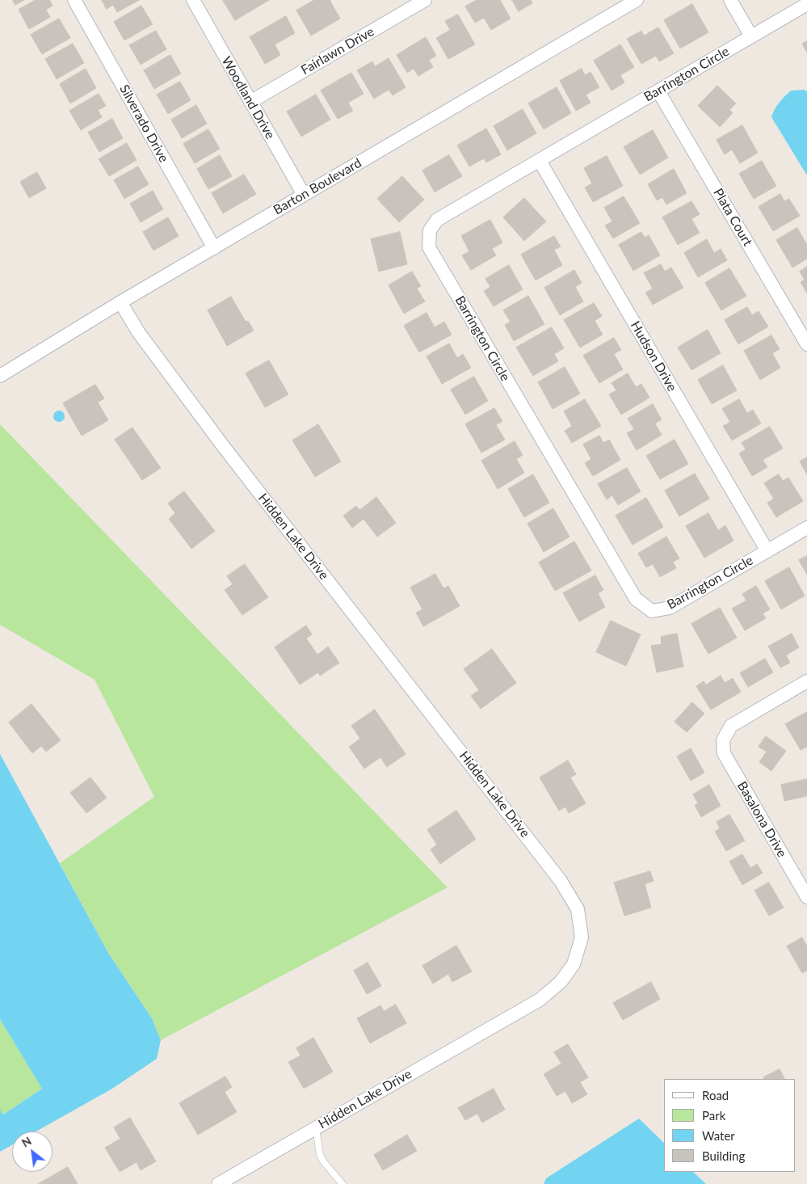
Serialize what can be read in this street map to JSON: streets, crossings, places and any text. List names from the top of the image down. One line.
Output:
{"streets":{"street":["Fairlawn Drive","Barrington Circle","Woodland Drive","Silverado Drive","Barton Boulevard","Plata Court","Hudson Drive","Hidden Lake Drive","Basalona Drive"]},"crossings":[["Fairlawn Drive","Woodland Drive"],["Barrington Circle","Plata Court"],["Barrington Circle","Hudson Drive"],["Woodland Drive","Barton Boulevard"],["Silverado Drive","Barton Boulevard"],["Barton Boulevard","Hidden Lake Drive"]],"legend":["Road","Park","Water","Building"],"north":"top left"}
